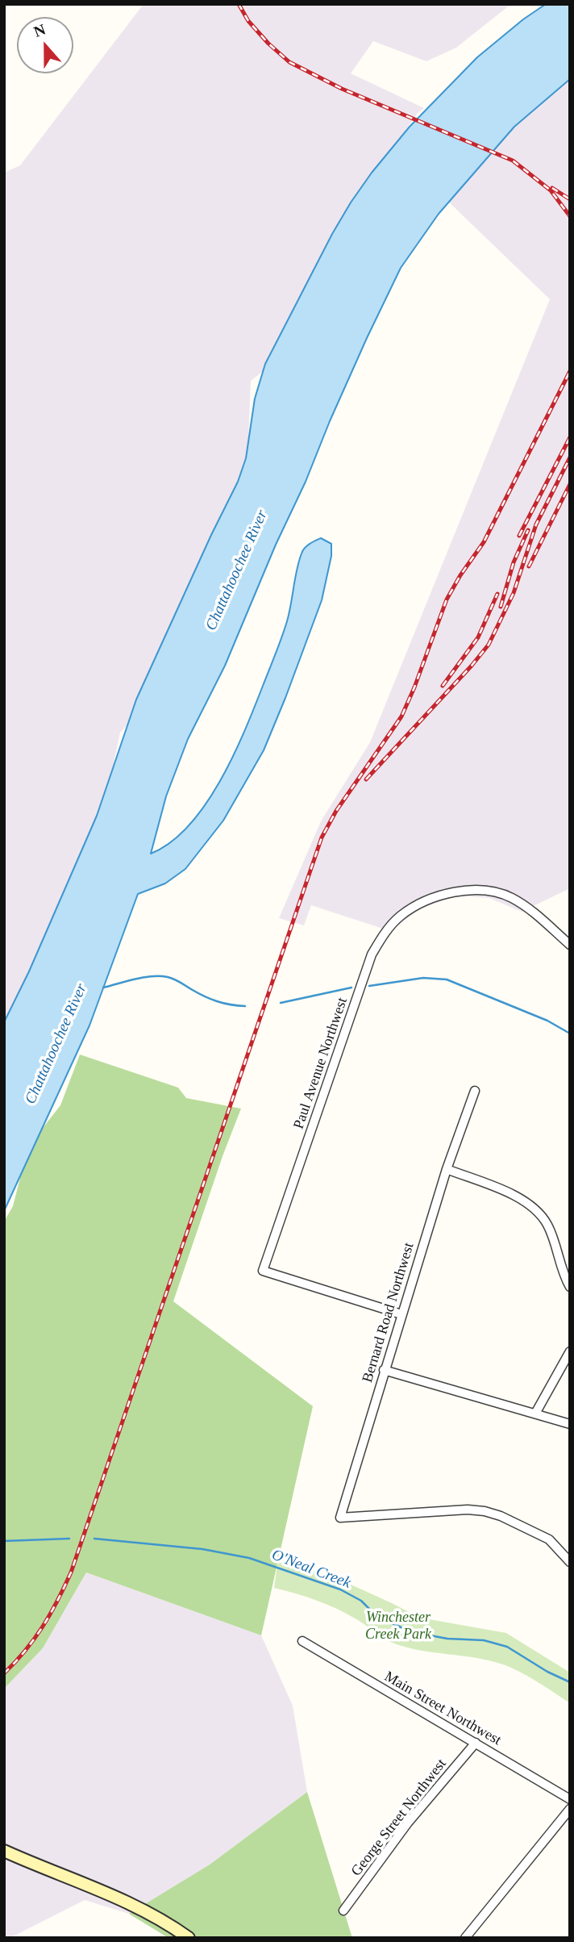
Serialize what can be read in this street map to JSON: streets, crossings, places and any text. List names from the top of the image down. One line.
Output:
{"streets":{"street":["Paul Avenue Northwest","Bernard Road Northwest","Main Street Northwest","George Street Northwest"]},"crossings":[["Paul Avenue Northwest","Bernard Road Northwest"],["Main Street Northwest","George Street Northwest"]],"water":["Chattahoochee River","O'Neal Creek"],"parks":["Winchester Creek Park"],"north":"top"}
